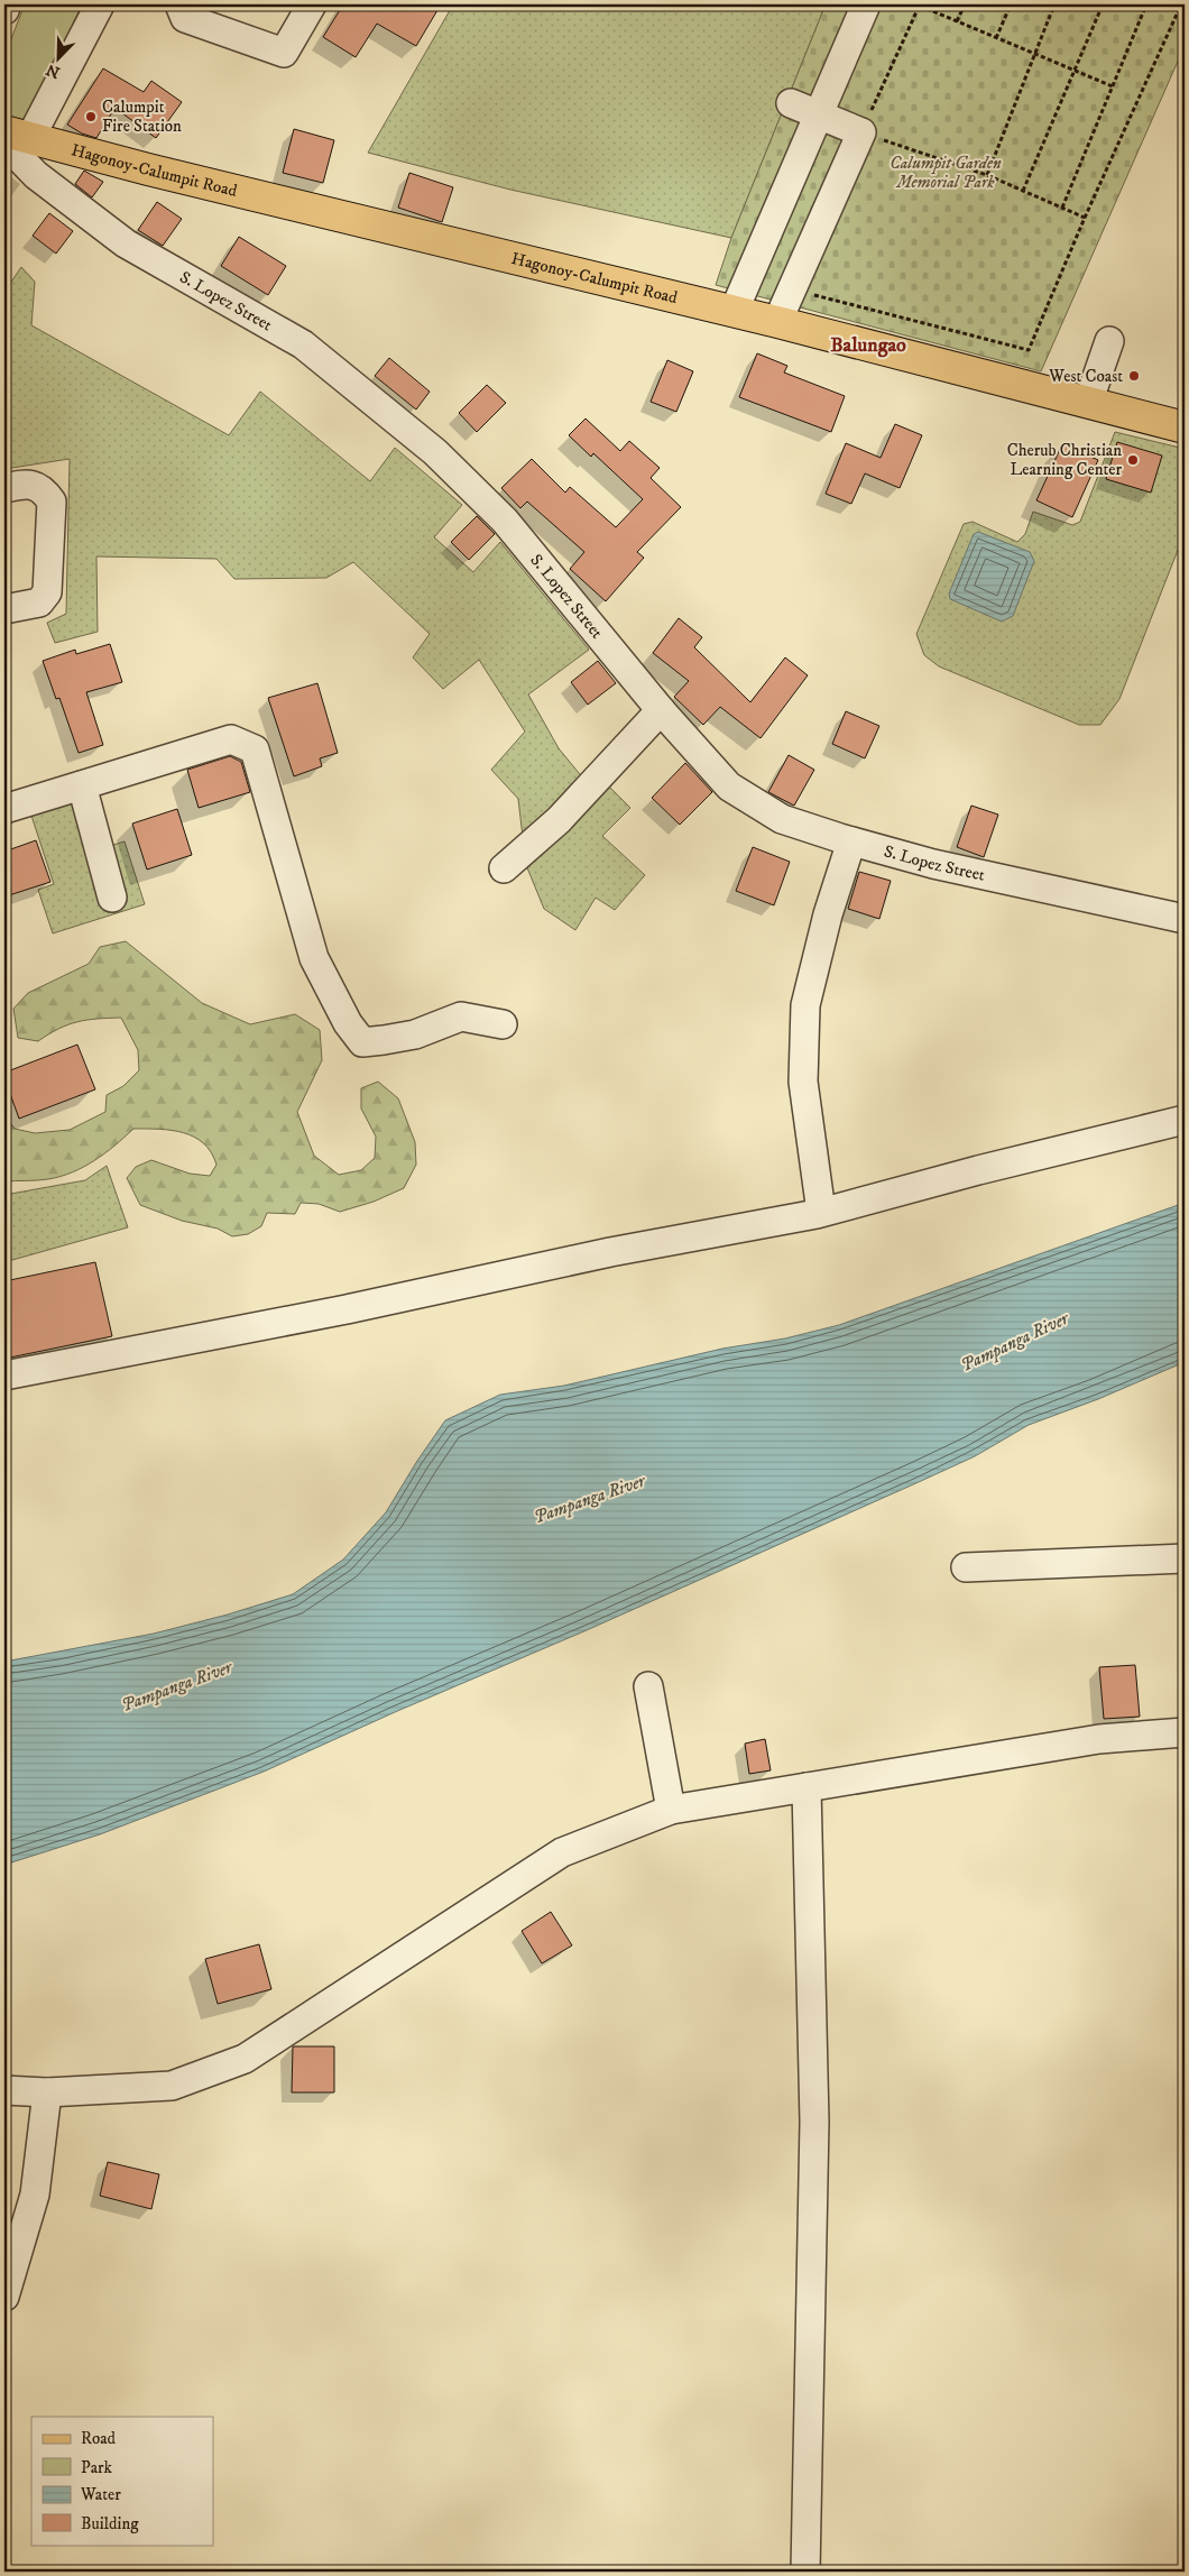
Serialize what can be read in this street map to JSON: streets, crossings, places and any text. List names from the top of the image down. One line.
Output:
{"streets":{"main road":["Hagonoy-Calumpit Road"],"street":["S. Lopez Street"]},"crossings":[["Hagonoy-Calumpit Road","S. Lopez Street"]],"districts":["Balungao"],"water":["Pampanga River"],"parks":["Calumpit Garden Memorial Park"],"places":["Calumpit Fire Station","West Coast","Cherub Christian Learning Center"],"legend":["Road","Park","Water","Building"],"north":"bottom left"}
